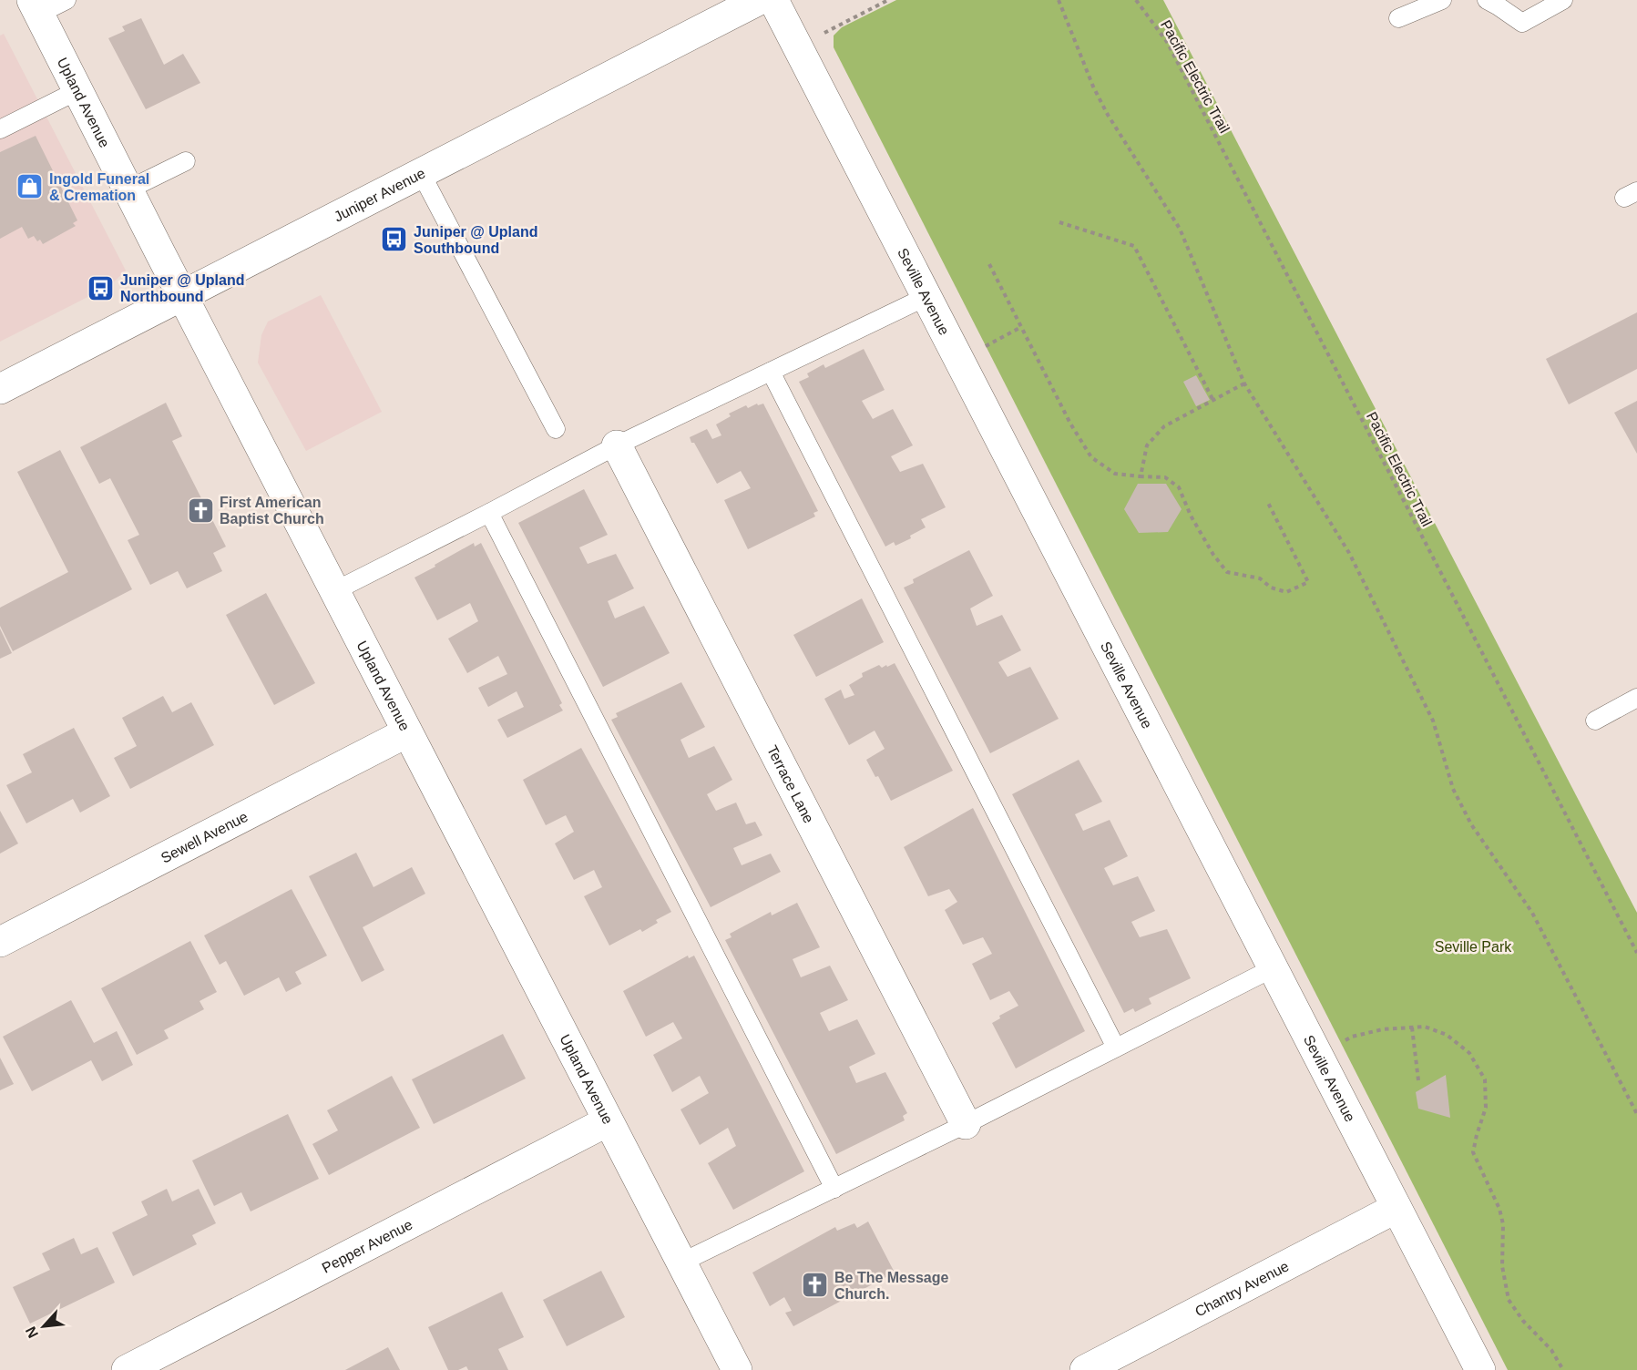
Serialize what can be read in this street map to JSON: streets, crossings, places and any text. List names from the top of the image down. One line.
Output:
{"streets":{"street":["Upland Avenue","Juniper Avenue","Seville Avenue","Terrace Lane","Sewell Avenue","Pepper Avenue","Chantry Avenue"],"path":["Pacific Electric Trail"]},"crossings":[["Upland Avenue","Juniper Avenue"],["Upland Avenue","Sewell Avenue"],["Upland Avenue","Pepper Avenue"],["Seville Avenue","Chantry Avenue"]],"parks":["Seville Park"],"places":{"shop":["Ingold Funeral & Cremation"],"bus stop":["Juniper @ Upland Southbound","Juniper @ Upland Northbound"],"church":["First American Baptist Church","Be The Message Church."]},"north":"bottom left"}
